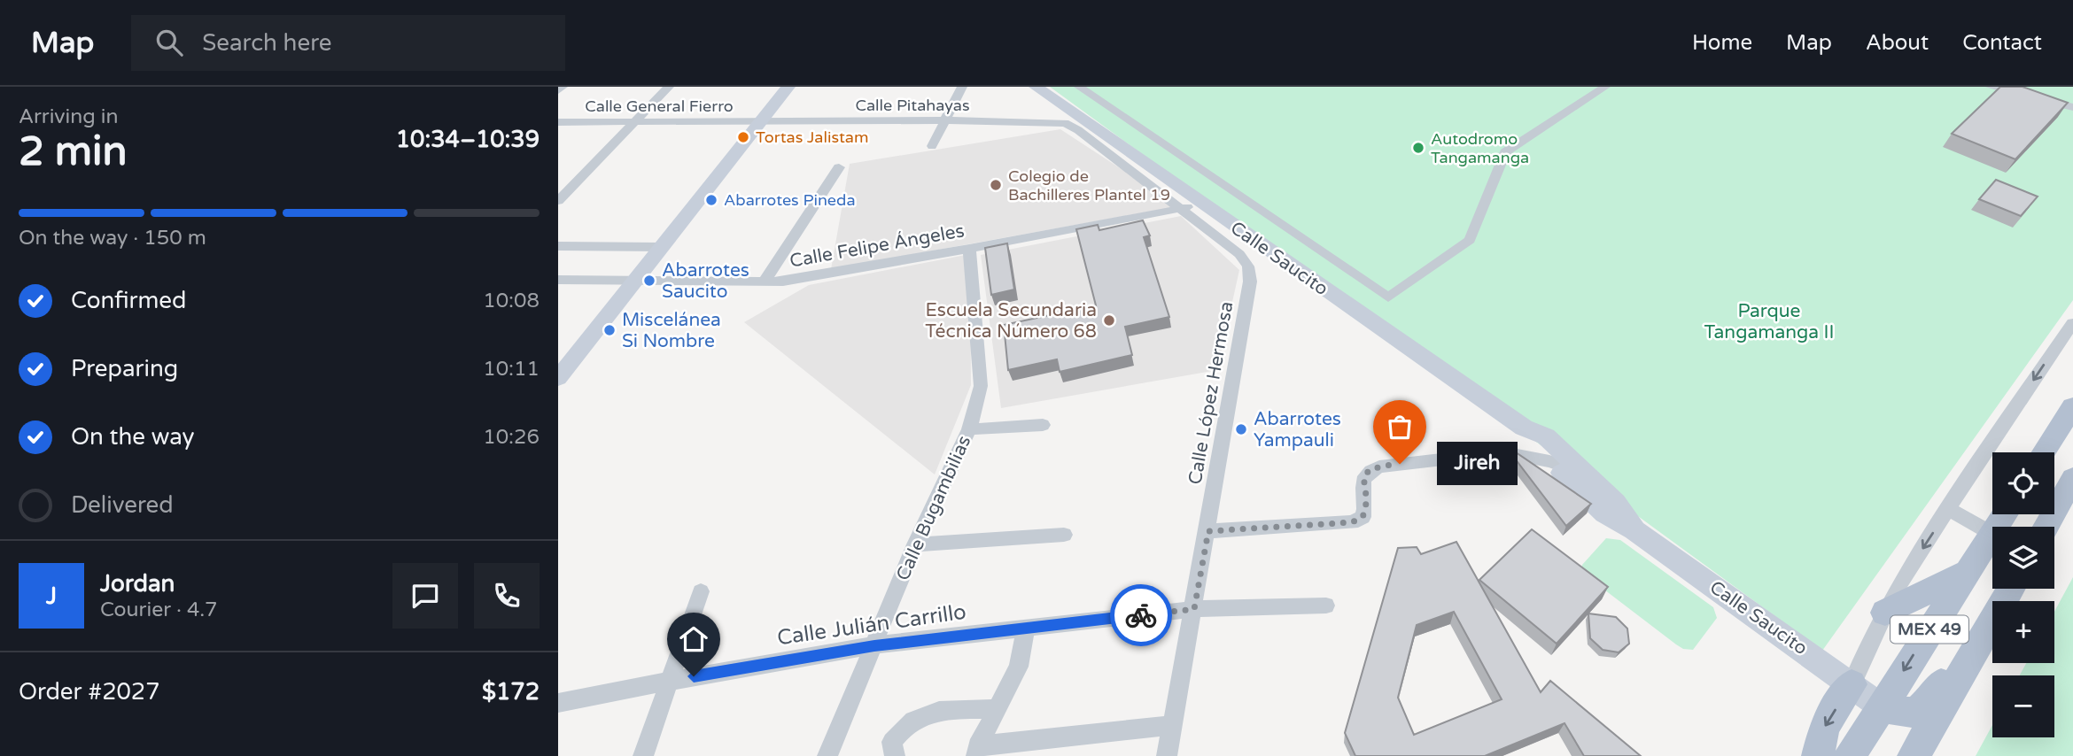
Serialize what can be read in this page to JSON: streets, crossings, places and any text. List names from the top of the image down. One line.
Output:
{"streets":{"main road":["MEX 49"],"street":["Calle Pitahayas","Calle General Fierro","Calle Felipe Ángeles","Calle Saucito","Calle López Hermosa","Calle Bugambilias","Calle Julián Carrillo"]},"crossings":[["Calle Pitahayas","Calle General Fierro"],["Calle Pitahayas","Calle López Hermosa"],["Calle Felipe Ángeles","Calle Saucito"],["Calle Felipe Ángeles","Calle López Hermosa"],["Calle Felipe Ángeles","Calle Bugambilias"],["Calle Saucito","Calle López Hermosa"],["Calle Saucito","MEX 49"],["Calle López Hermosa","Calle Julián Carrillo"],["Calle Bugambilias","Calle Julián Carrillo"]],"parks":["Parque Tangamanga II"],"places":["Tortas Jalistam","Autodromo Tangamanga","Colegio de Bachilleres Plantel 19","Abarrotes Pineda","Abarrotes Saucito","Escuela Secundaria Técnica Número 68","Miscelánea Si Nombre","Abarrotes Yampauli","Jireh"],"page":{"header":"Map","search":"Search here","nav":["Home","Map","About","Contact"],"heading":["2 min","Arriving in","10:34–10:39"],"panel":["Jordan","Courier · 4.7","Order #2027","$172"],"bar":"On the way · 150 m","list":[["Confirmed","10:08"],["Preparing","10:11"],["On the way","10:26"],"Delivered"],"bubble":"Jireh","map_buttons":["+","−"],"round":"J"}}
